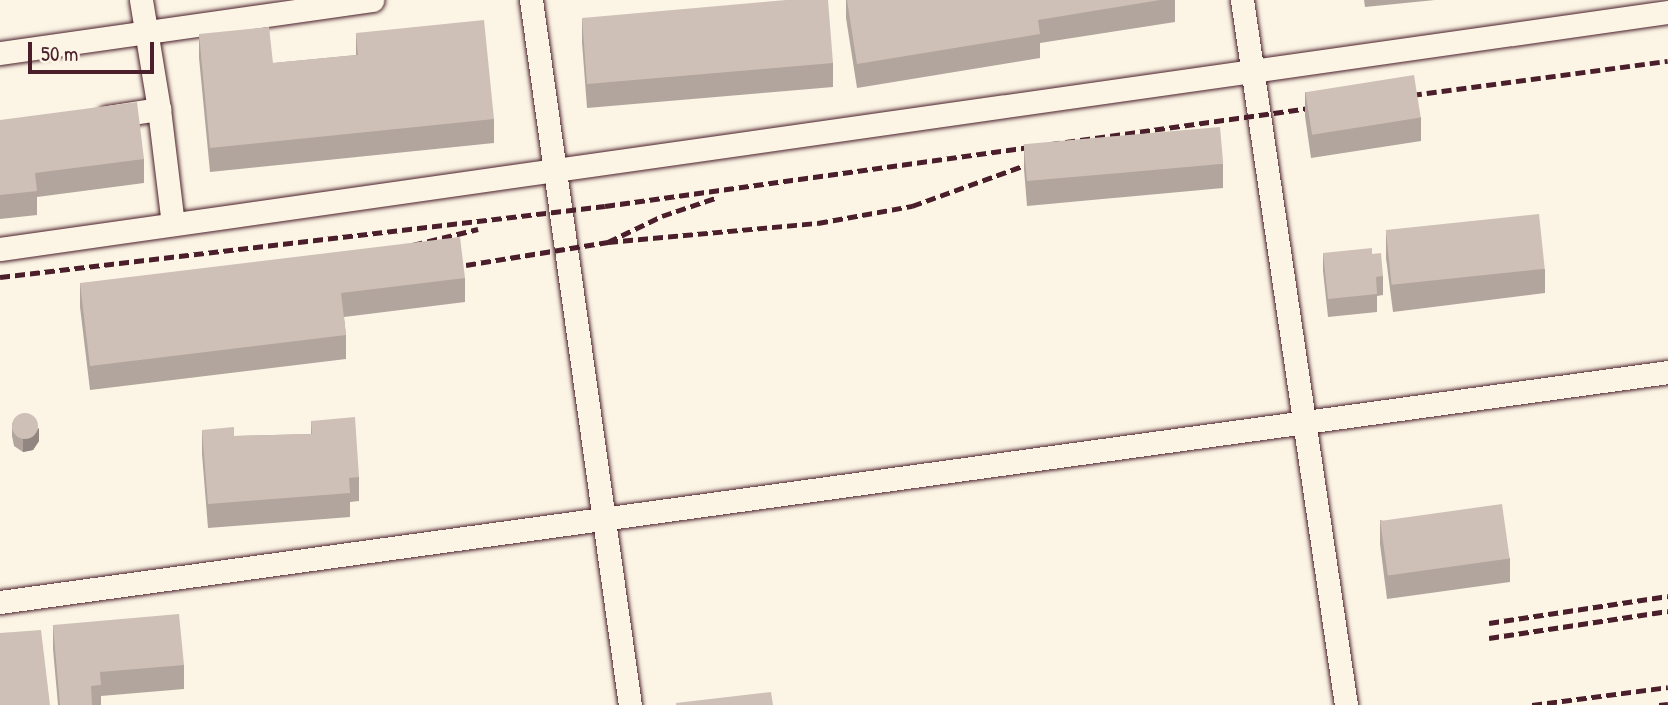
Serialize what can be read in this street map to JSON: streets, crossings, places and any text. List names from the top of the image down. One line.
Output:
{"scale_bar":"50 m"}
